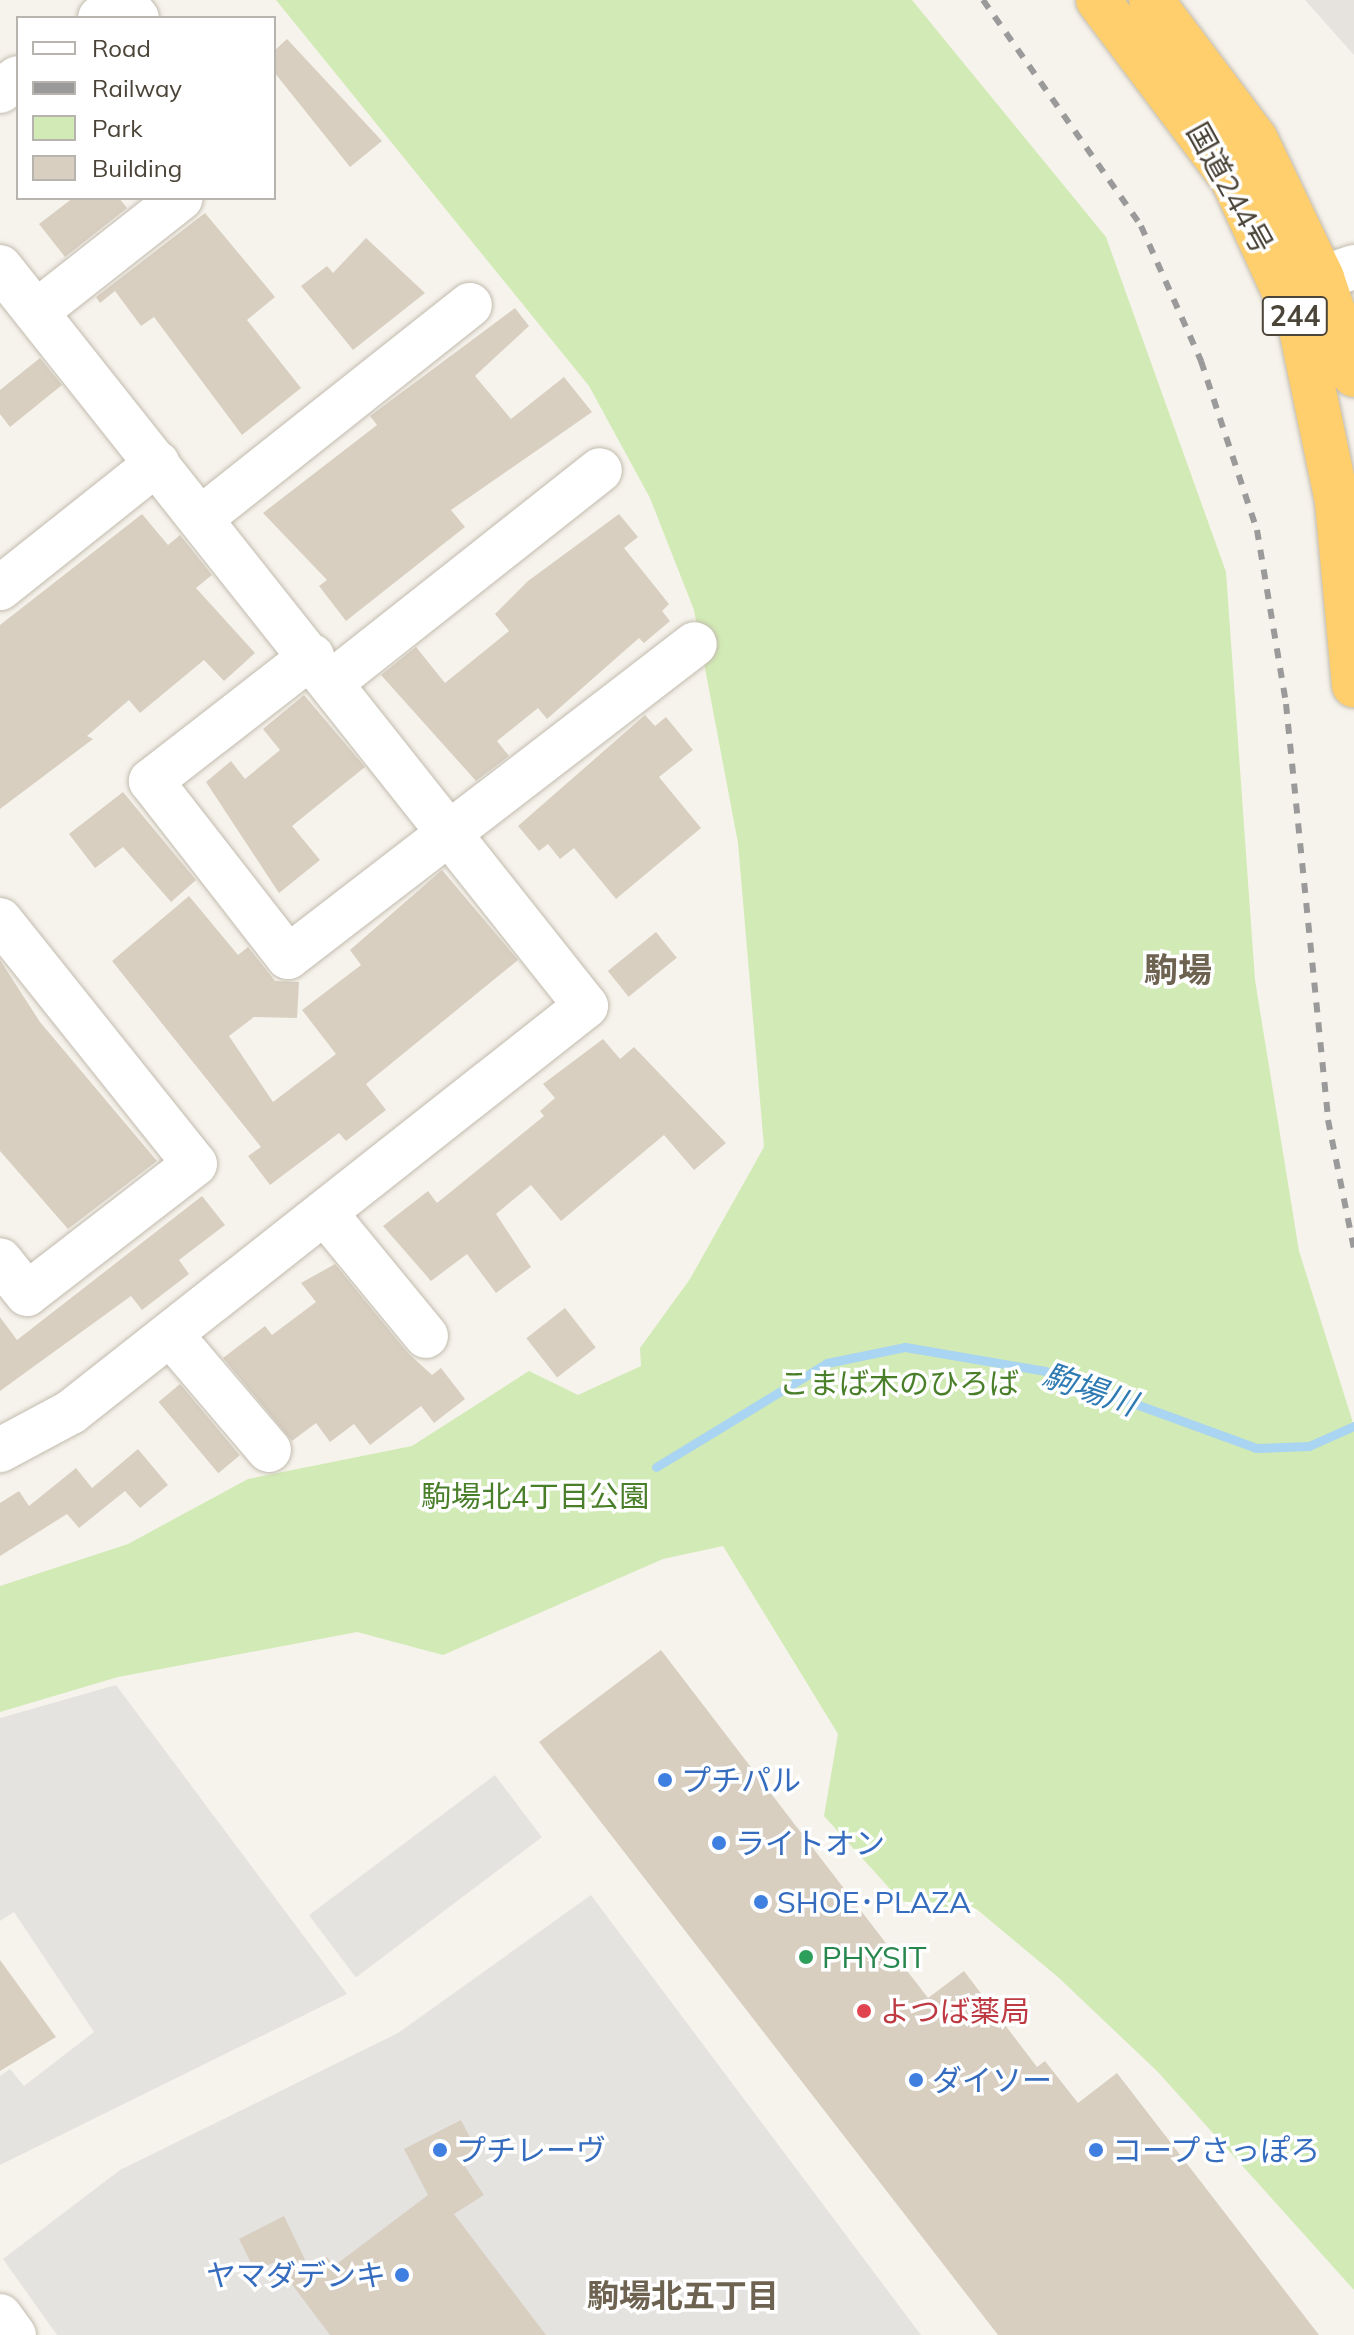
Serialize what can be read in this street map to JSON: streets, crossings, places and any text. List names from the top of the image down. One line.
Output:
{"streets":{"highway":["国道244号","244"]},"districts":["駒場","駒場北五丁目"],"water":["駒場川"],"parks":["こまば木のひろば","駒場北4丁目公園"],"places":["プチパル","ライトオン","SHOE･PLAZA","PHYSIT","よつば薬局","ダイソー","プチレーヴ","コープさっぽろ","ヤマダデンキ"],"legend":["Road","Railway","Park","Building"]}
